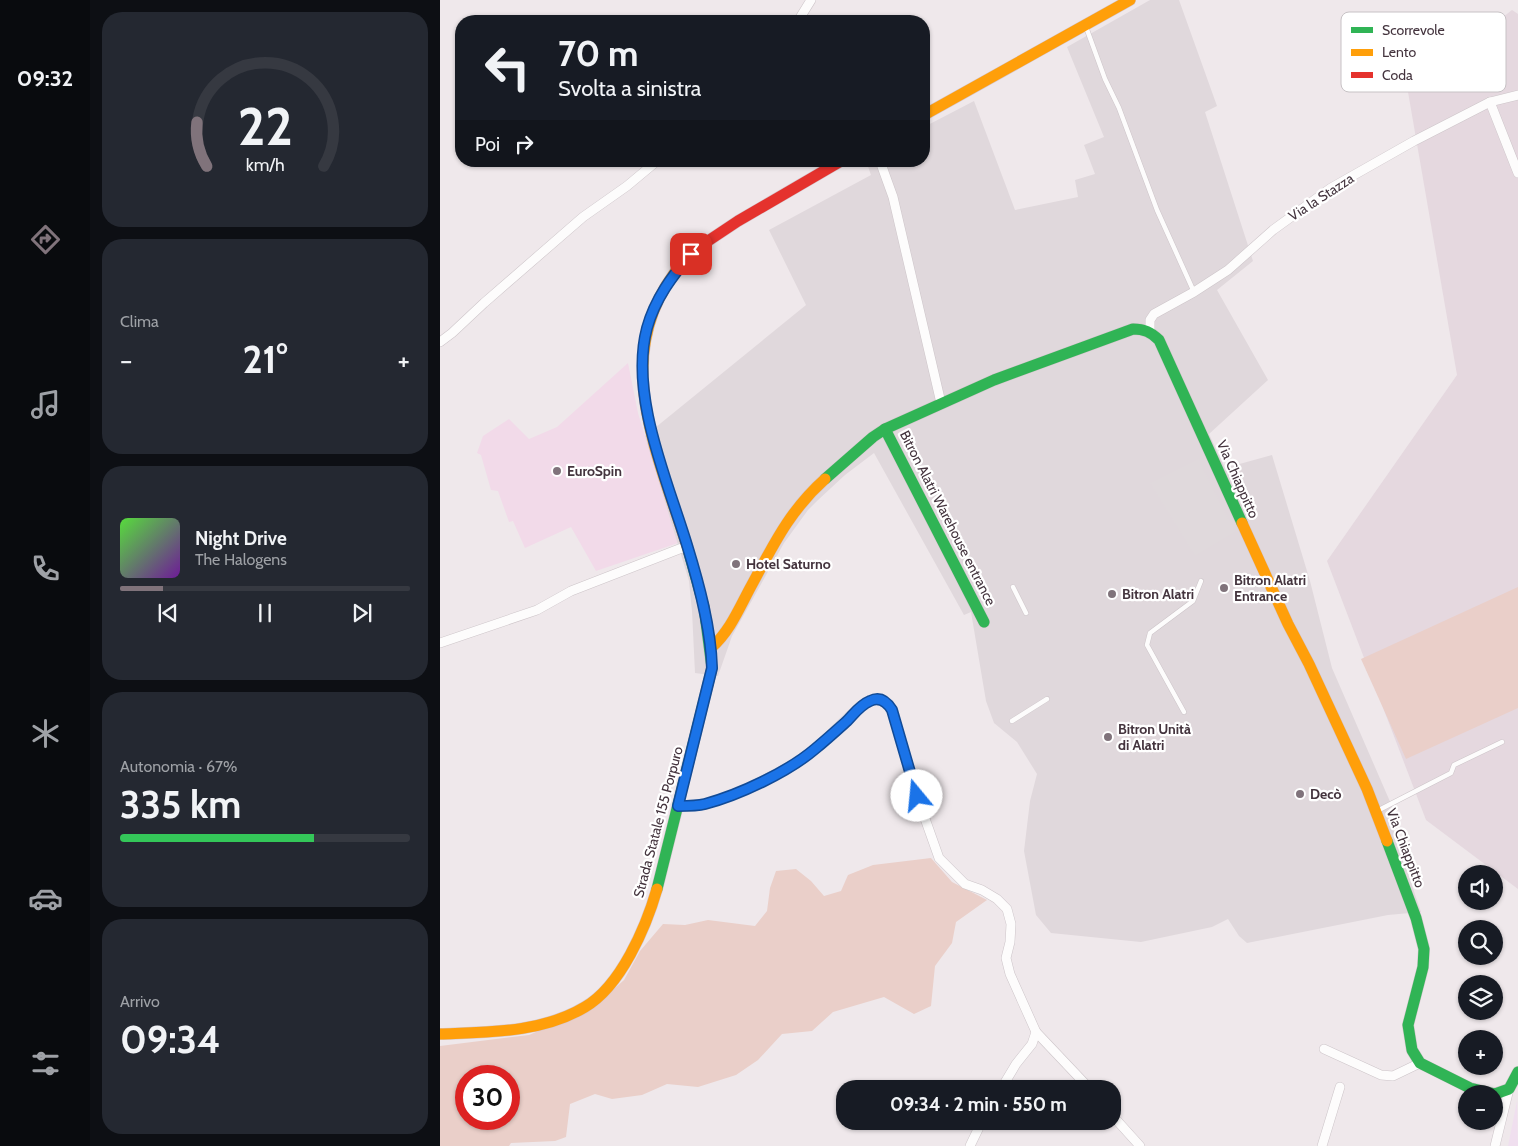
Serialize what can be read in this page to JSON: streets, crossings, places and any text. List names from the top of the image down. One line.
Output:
{"streets":{"street":["Via la Stazza","Via Chiappitto","Bitron Alatri Warehouse entrance","Strada Statale 155 Porpuro"]},"crossings":[["Via la Stazza","Via Chiappitto"]],"places":["EuroSpin","Hotel Saturno","Bitron Alatri Entrance","Bitron Alatri","Bitron Unità di Alatri","Decò"],"legend":["Scorrevole","Lento","Coda"],"page":{"tabs":"09:32","turn":["70 m","Svolta a sinistra"],"then":"Poi","tile":["Clima",["Autonomia · 67%","335 km"],["Arrivo","09:34"]],"heat":["−","21°","+"],"song":["Night Drive","The Halogens"],"map_buttons":["+","−"],"limit":"30","trip":"09:34 · 2 min · 550 m","gauge":["22","km/h"]}}
